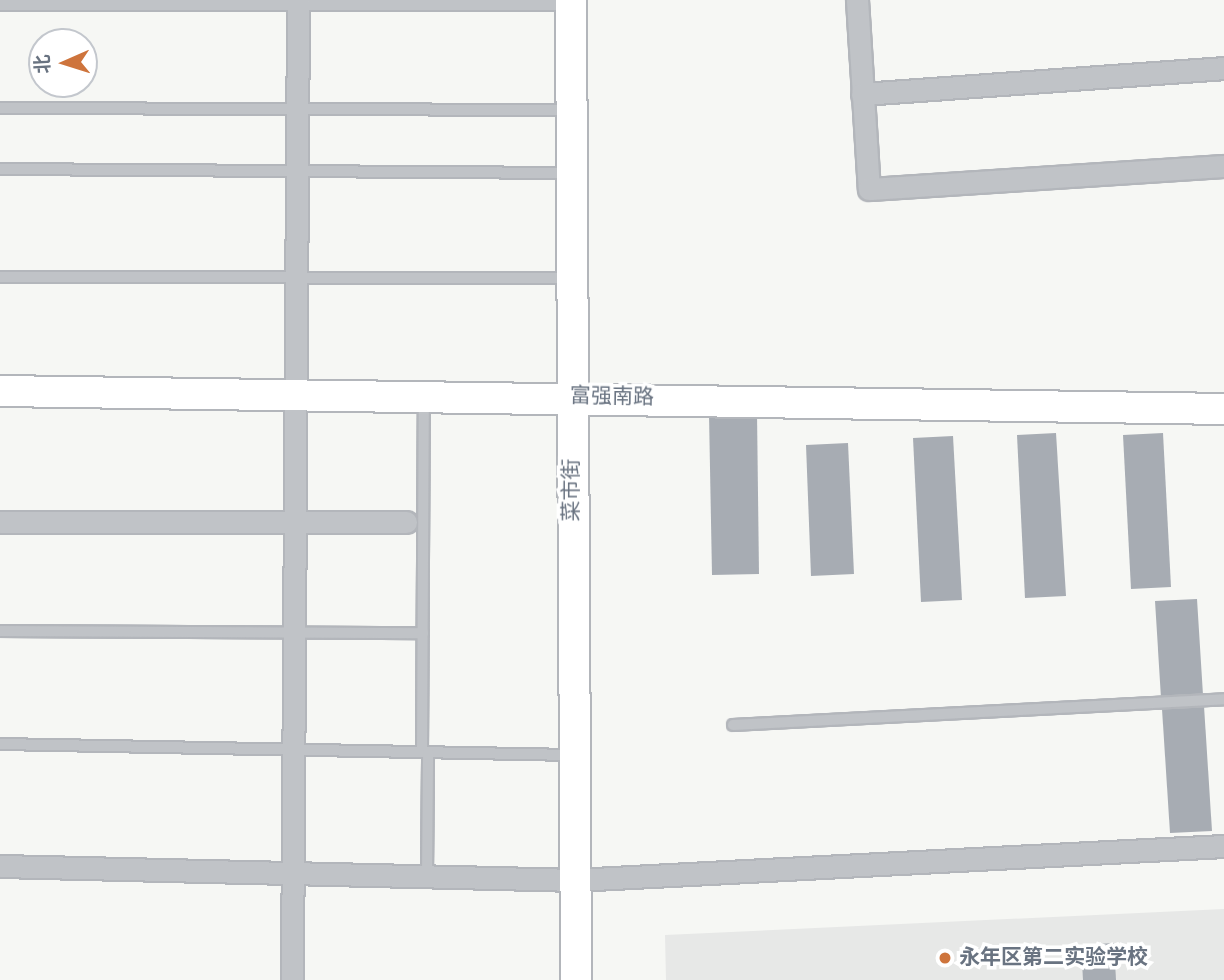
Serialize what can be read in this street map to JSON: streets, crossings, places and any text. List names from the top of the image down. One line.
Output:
{"streets":{"street":["富强南路","菜市街"]},"crossings":[["富强南路","菜市街"]],"places":["永年区第二实验学校"],"north":"left"}
